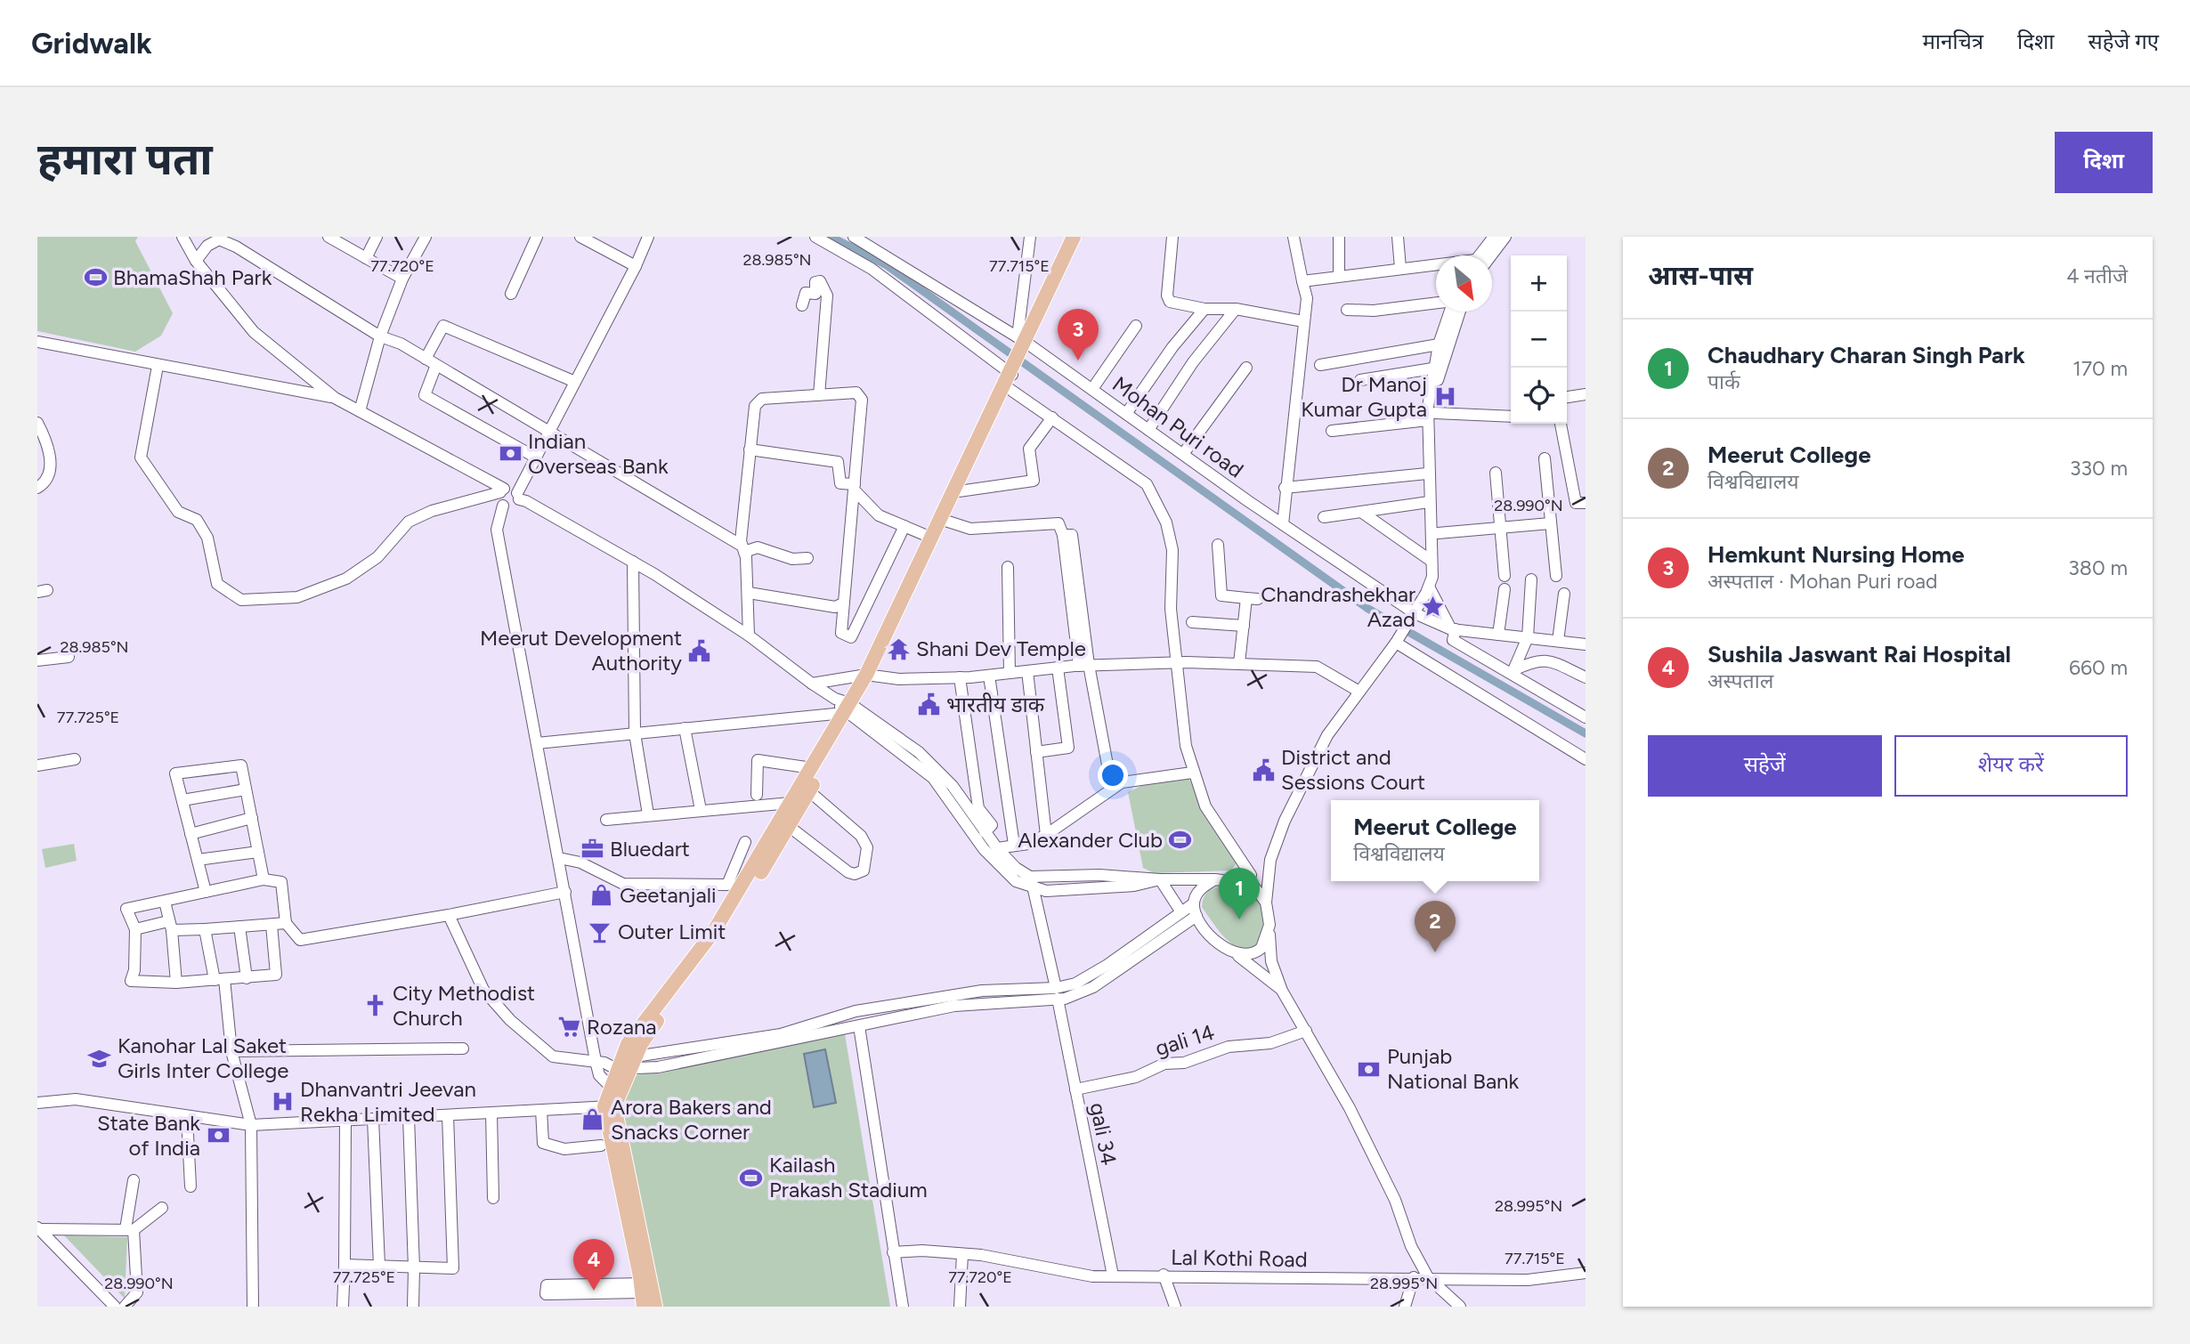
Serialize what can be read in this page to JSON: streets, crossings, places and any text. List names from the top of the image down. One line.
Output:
{"streets":{"street":["Mohan Puri road","gali 14","gali 34","Lal Kothi Road"]},"crossings":[["gali 14","gali 34"],["gali 34","Lal Kothi Road"]],"places":{"sports":["BhamaShah Park","Alexander Club","Kailash Prakash Stadium"],"hospital":["Dr Manoj Kumar Gupta","Dhanvantri Jeevan Rekha Limited"],"bank":["Indian Overseas Bank","Punjab National Bank","State Bank of India"],"place":["Chandrashekhar Azad"],"temple":["Shani Dev Temple"],"public building":["Meerut Development Authority","भारतीय डाक","District and Sessions Court"],"office":["Bluedart"],"shop":["Geetanjali","Arora Bakers and Snacks Corner"],"bar":["Outer Limit"],"church":["City Methodist Church"],"supermarket":["Rozana"],"school or university":["Kanohar Lal Saket Girls Inter College"]},"north":"bottom right","page":{"header":"Gridwalk","nav":["मानचित्र","दिशा","सहेजे गए"],"buttons":["दिशा",["सहेजें","शेयर करें"]],"title":"हमारा पता","heading":["आस-पास","4 नतीजे"],"map_buttons":["+","−"],"pins":["3","1","2","4"],"list":[{"mark":"1","name":"Chaudhary Charan Singh Park","note":"पार्क","value":"170 m"},{"mark":"2","name":"Meerut College","note":"विश्वविद्यालय","value":"330 m"},{"mark":"3","name":"Hemkunt Nursing Home","note":"अस्पताल · Mohan Puri road","value":"380 m"},{"mark":"4","name":"Sushila Jaswant Rai Hospital","note":"अस्पताल","value":"660 m"}],"popup":["Meerut College","विश्वविद्यालय"]},"coordinates":["28.985°N","77.720°E","77.715°E","28.990°N","77.725°E","28.995°N"]}
